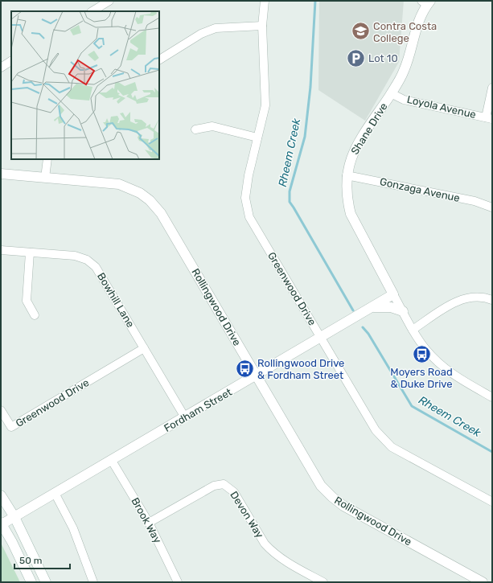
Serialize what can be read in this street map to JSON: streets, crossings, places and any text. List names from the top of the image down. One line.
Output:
{"streets":{"street":["Loyola Avenue","Shane Drive","Gonzaga Avenue","Greenwood Drive","Bowhill Lane","Rollingwood Drive","Fordham Street","Devon Way","Brook Way"]},"crossings":[["Loyola Avenue","Shane Drive"],["Shane Drive","Gonzaga Avenue"],["Shane Drive","Fordham Street"],["Greenwood Drive","Bowhill Lane"],["Greenwood Drive","Fordham Street"],["Bowhill Lane","Fordham Street"],["Rollingwood Drive","Fordham Street"],["Fordham Street","Brook Way"],["Devon Way","Brook Way"]],"water":["Rheem Creek"],"places":{"school or university":["Contra Costa College"],"parking":["Lot 10"],"bus stop":["Moyers Road & Duke Drive","Rollingwood Drive & Fordham Street"]},"scale_bar":"50 m"}
